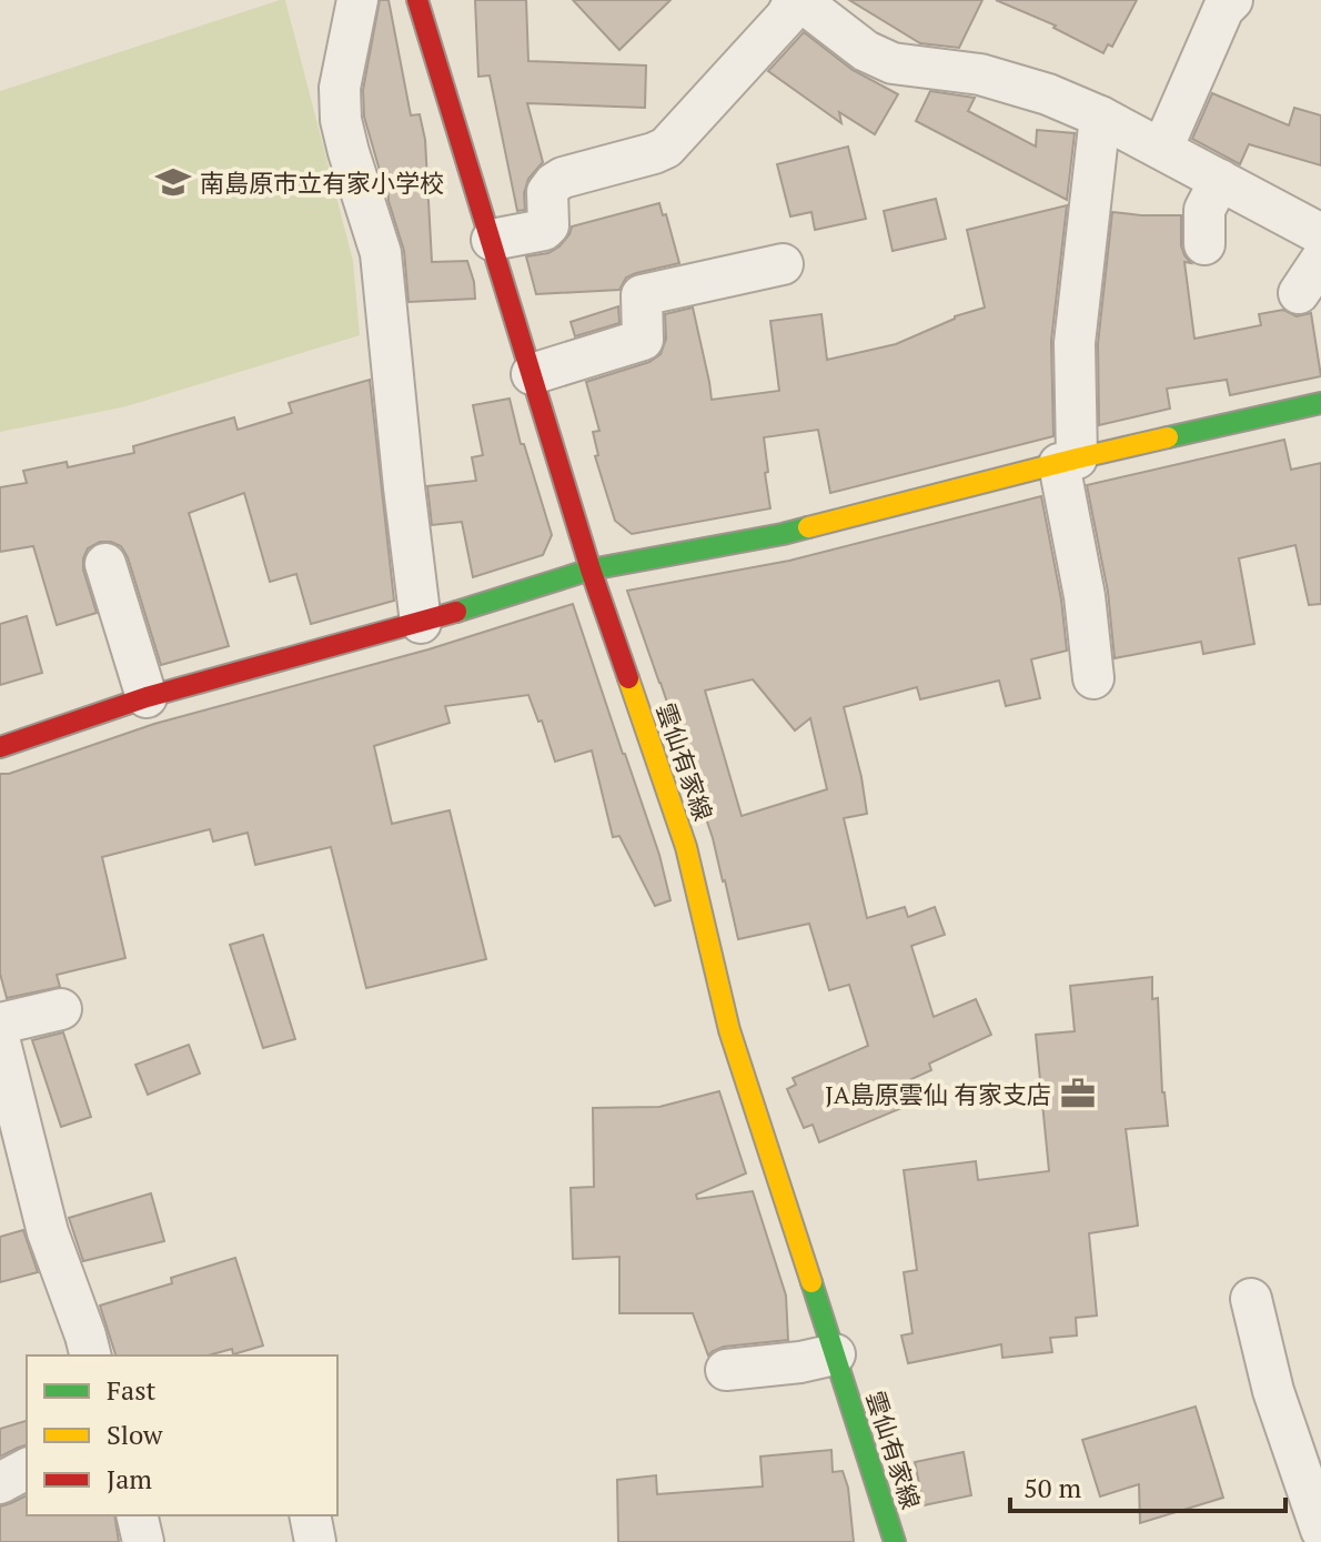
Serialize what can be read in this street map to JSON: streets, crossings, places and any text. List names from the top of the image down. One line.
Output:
{"streets":{"main road":["雲仙有家線"]},"places":{"school or university":["南島原市立有家小学校"],"office":["JA島原雲仙 有家支店"]},"legend":["Fast","Slow","Jam"],"scale_bar":"50 m"}
